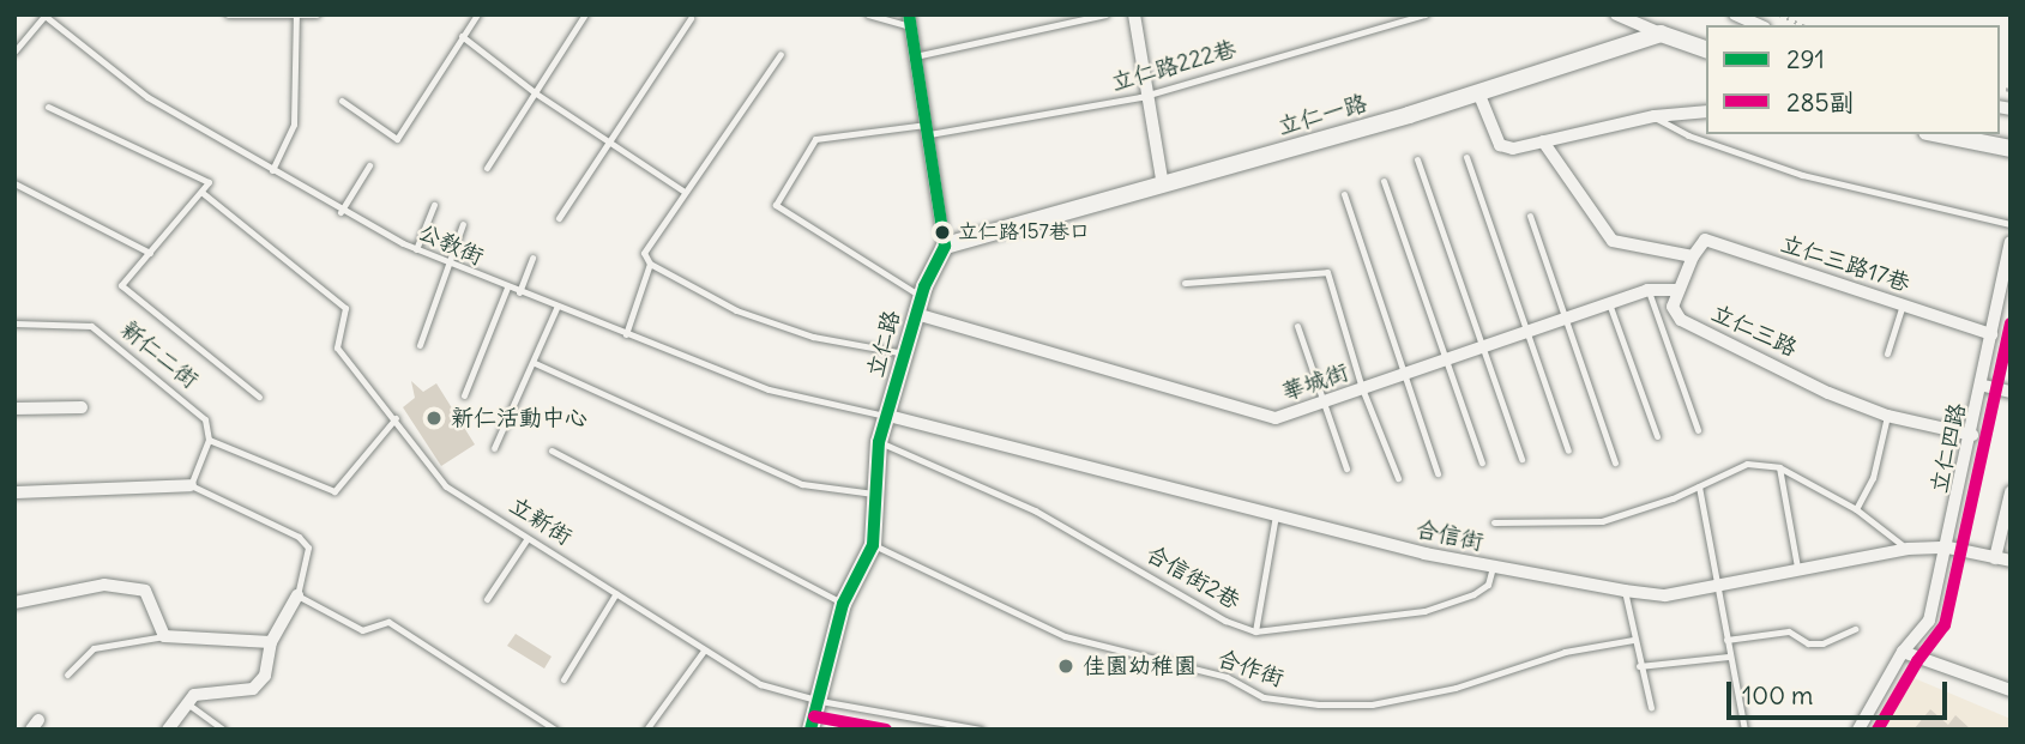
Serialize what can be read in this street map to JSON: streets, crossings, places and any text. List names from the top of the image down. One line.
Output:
{"streets":{"street":["立仁一路","立仁三路17巷","立仁三路","立仁路","華城街","立仁四路","合信街"],"lane":["立仁路222巷","公教街","新仁二街","立新街","合信街2巷","合作街"]},"crossings":[["立仁路222巷","立仁路"],["立仁路222巷","華城街"],["立仁一路","立仁路"],["公教街","立仁路"],["公教街","合信街"],["立仁三路17巷","立仁四路"],["立仁三路","華城街"],["立仁三路","立仁四路"],["立仁路","華城街"],["立仁路","立新街"],["立仁路","合信街"],["立仁路","合信街2巷"],["立仁路","合作街"],["立仁四路","合信街"],["合信街","合信街2巷"]],"places":["立仁路157巷口","新仁活動中心","佳園幼稚園"],"lines":["transit line 291","transit line 285副"],"legend":["291","285副"],"scale_bar":"100 m"}
